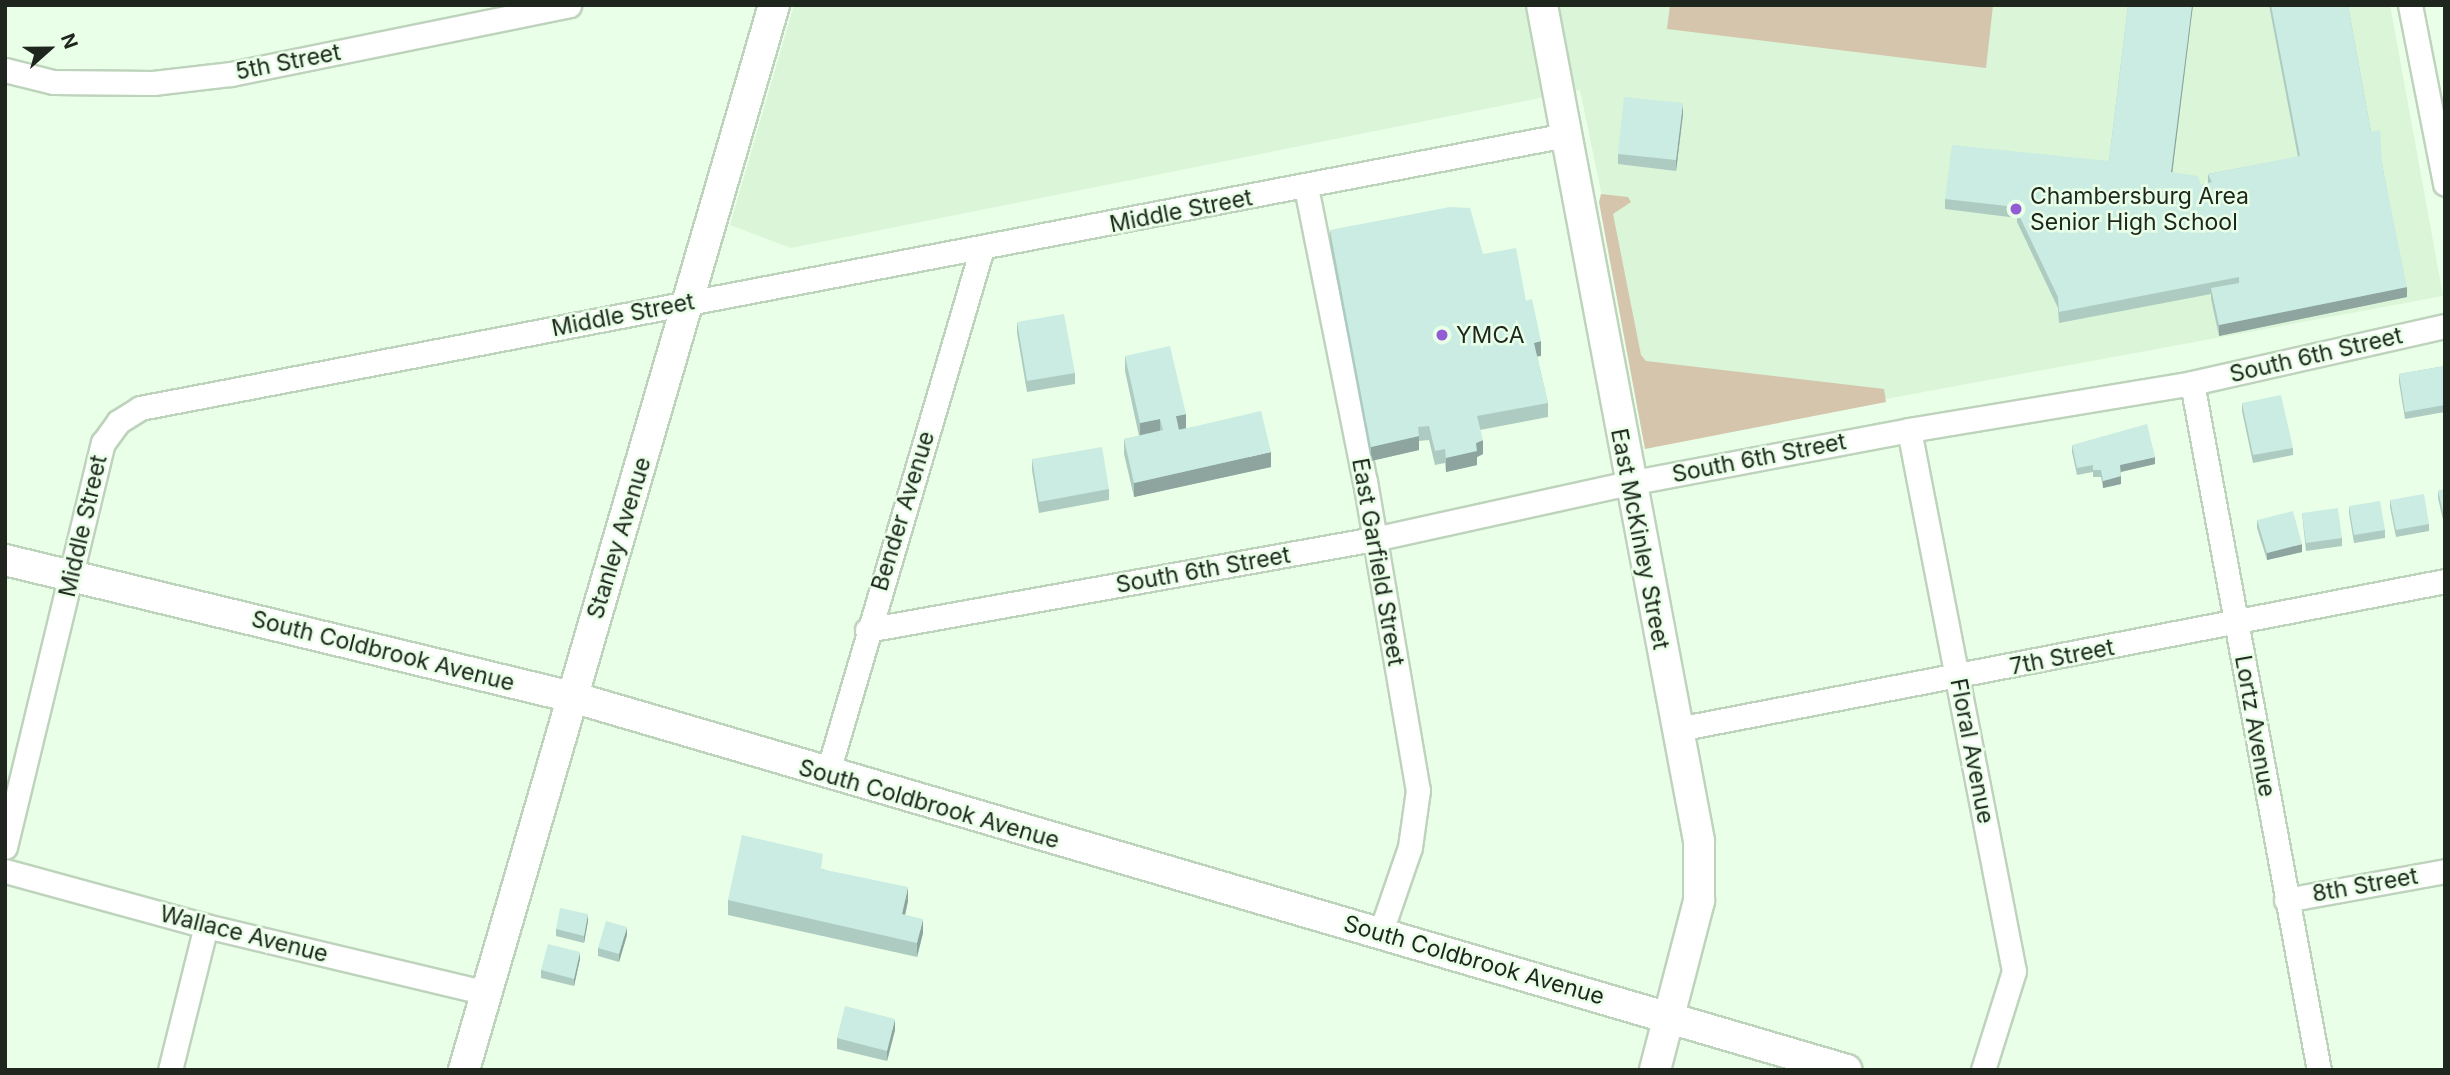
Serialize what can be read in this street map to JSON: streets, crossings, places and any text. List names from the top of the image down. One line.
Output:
{"streets":{"street":["5th Street","Middle Street","South 6th Street","Bender Avenue","Stanley Avenue","East McKinley Street","East Garfield Street","South Coldbrook Avenue","7th Street","Lortz Avenue","Floral Avenue","8th Street","Wallace Avenue"]},"crossings":[["Middle Street","Bender Avenue"],["Middle Street","Stanley Avenue"],["Middle Street","East McKinley Street"],["Middle Street","East Garfield Street"],["Middle Street","South Coldbrook Avenue"],["South 6th Street","Bender Avenue"],["South 6th Street","East McKinley Street"],["South 6th Street","East Garfield Street"],["South 6th Street","Lortz Avenue"],["South 6th Street","Floral Avenue"],["Bender Avenue","South Coldbrook Avenue"],["Stanley Avenue","South Coldbrook Avenue"],["Stanley Avenue","Wallace Avenue"],["East McKinley Street","South Coldbrook Avenue"],["East McKinley Street","7th Street"],["East Garfield Street","South Coldbrook Avenue"],["7th Street","Lortz Avenue"],["7th Street","Floral Avenue"],["Lortz Avenue","8th Street"]],"places":["Chambersburg Area Senior High School","YMCA"],"north":"right"}
